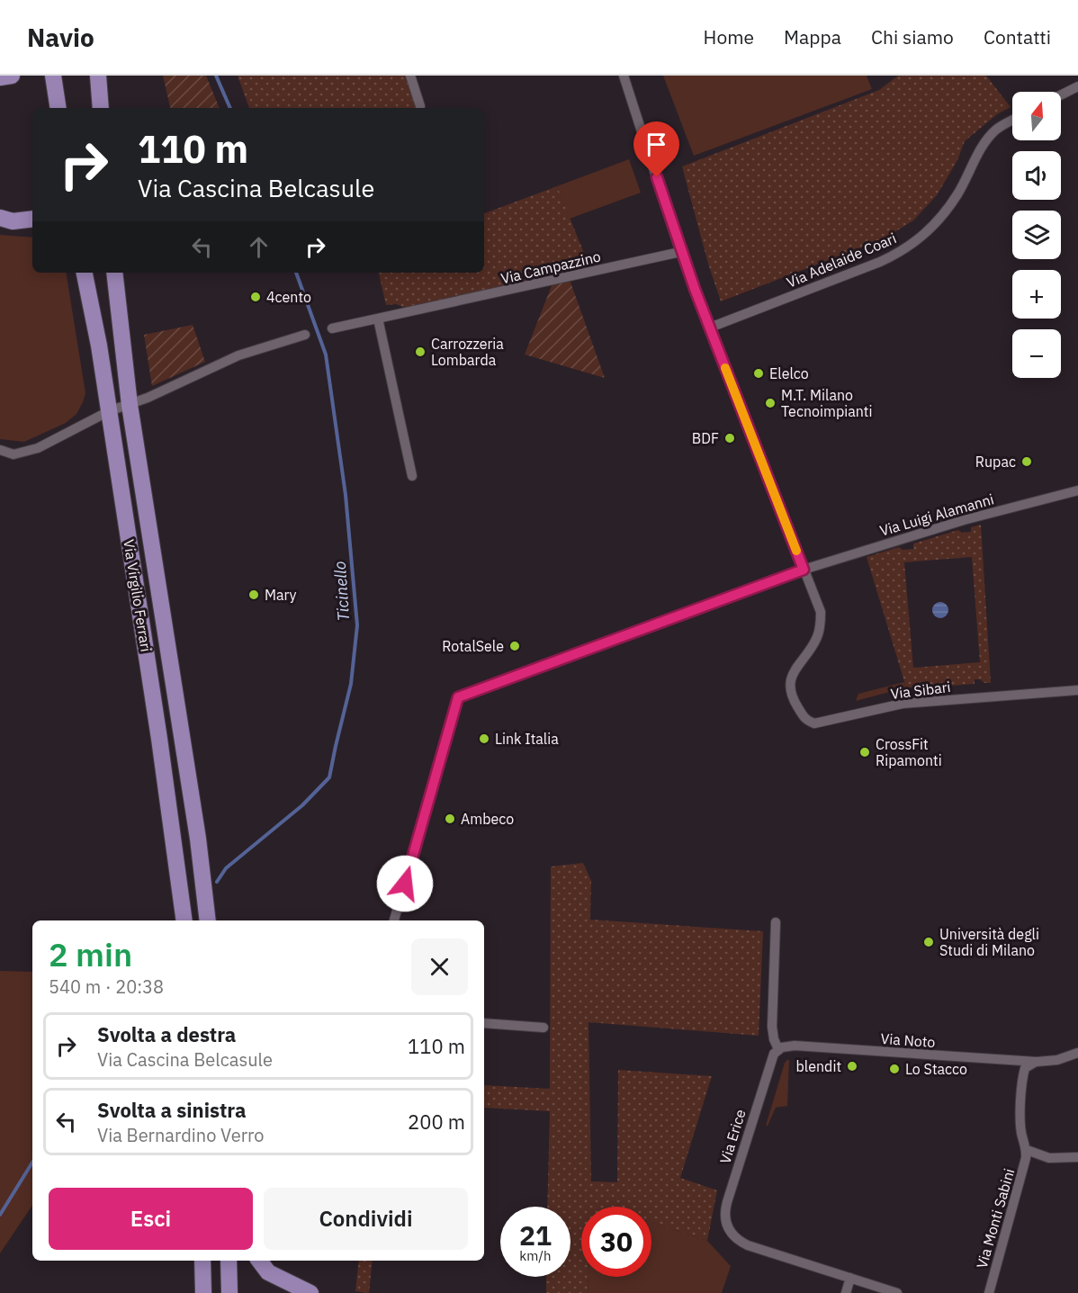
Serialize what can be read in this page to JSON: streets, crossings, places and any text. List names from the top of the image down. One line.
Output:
{"streets":{"main road":["Via Virgilio Ferrari"],"street":["Via Adelaide Coari","Via Campazzino","Via Luigi Alamanni","Via Sibari","Via Noto","Via Erice","Via Monti Sabini"]},"crossings":[["Via Luigi Alamanni","Via Sibari"],["Via Noto","Via Erice"]],"water":["Ticinello"],"places":["4cento","Carrozzeria Lombarda","Elelco","M.T. Milano Tecnoimpianti","BDF","Rupac","Mary","RotalSele","Link Italia","CrossFit Ripamonti","Ambeco","Università degli Studi di Milano","blendit","Lo Stacco"],"north":"top","page":{"header":"Navio","nav":["Home","Mappa","Chi siamo","Contatti"],"map_buttons":["+","−"],"turn":["110 m","Via Cascina Belcasule"],"heading":["2 min","540 m · 20:38"],"list":[{"name":"Svolta a destra","note":"Via Cascina Belcasule","value":"110 m"},{"name":"Svolta a sinistra","note":"Via Bernardino Verro","value":"200 m"}],"buttons":["Esci","Condividi"],"speed":"21 km/h","limit":"30"}}
